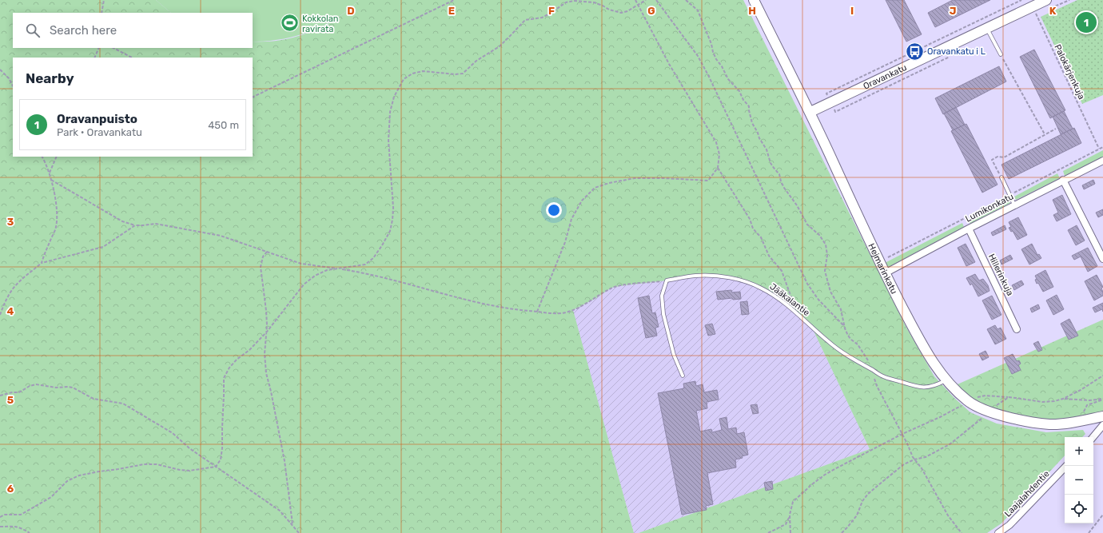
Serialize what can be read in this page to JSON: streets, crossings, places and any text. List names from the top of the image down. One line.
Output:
{"streets":{"street":["Oravankatu","Lumikonkatu","Hejmarinkatu","Hillerinkuja","Laajalahdentie"],"lane":["Jääkalantie"],"path":["Palokärjenkuja"]},"crossings":[["Palokärjenkuja","Oravankatu"],["Oravankatu","Hejmarinkatu"],["Lumikonkatu","Hejmarinkatu"],["Lumikonkatu","Hillerinkuja"],["Hejmarinkatu","Jääkalantie"]],"places":{"sports":["Kokkolan ravirata"],"bus stop":["Oravankatu i L"]},"page":{"pins":"1","search":"Search here","heading":"Nearby","list":[{"mark":"1","name":"Oravanpuisto","note":"Park · Oravankatu","value":"450 m"}],"map_buttons":["+","−"]},"grid":{"columns":["D","E","F","G","H","I","J","K"],"rows":["3","4","5","6"]}}
